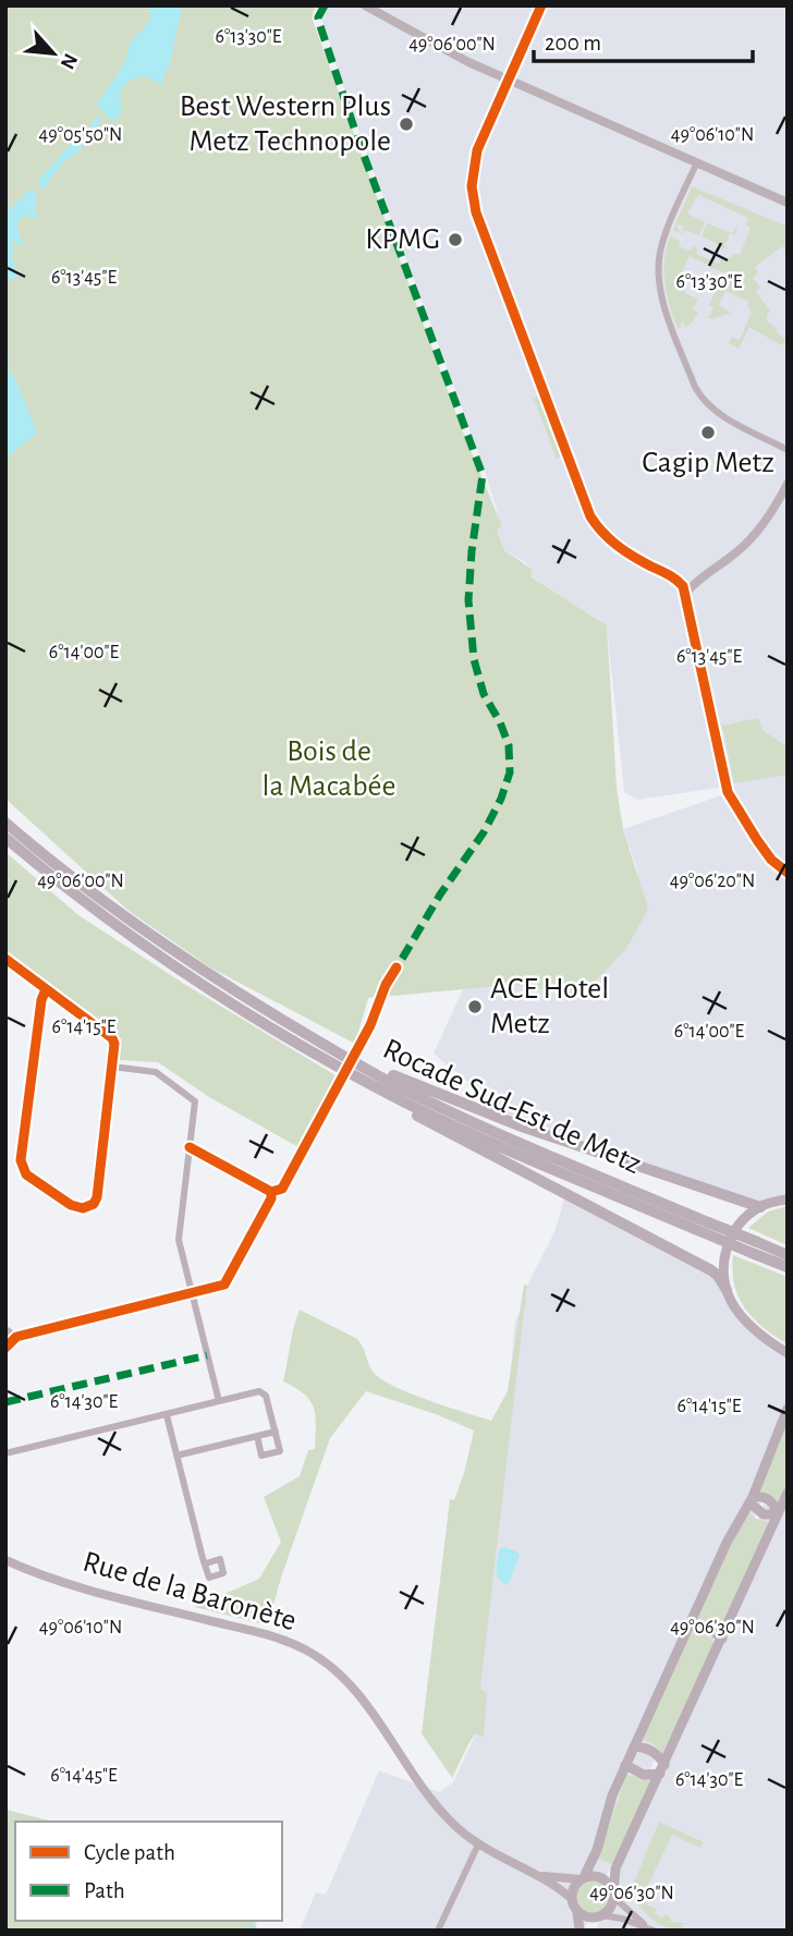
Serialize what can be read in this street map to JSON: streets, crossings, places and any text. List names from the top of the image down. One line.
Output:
{"streets":{"highway":["Rocade Sud-Est de Metz"],"street":["Rue de la Baronète"]},"parks":["Bois de la Macabée"],"places":["Best Western Plus Metz Technopole","KPMG","Cagip Metz","ACE Hotel Metz"],"legend":["Cycle path","Path"],"scale_bar":"200 m","north":"bottom right","coordinates":["6°13'30\"E","49°06'00\"N","49°06'10\"N","49°05'50\"N","6°13'45\"E","6°14'00\"E","49°06'20\"N","6°14'15\"E","6°14'30\"E","49°06'30\"N","6°14'45\"E"]}
